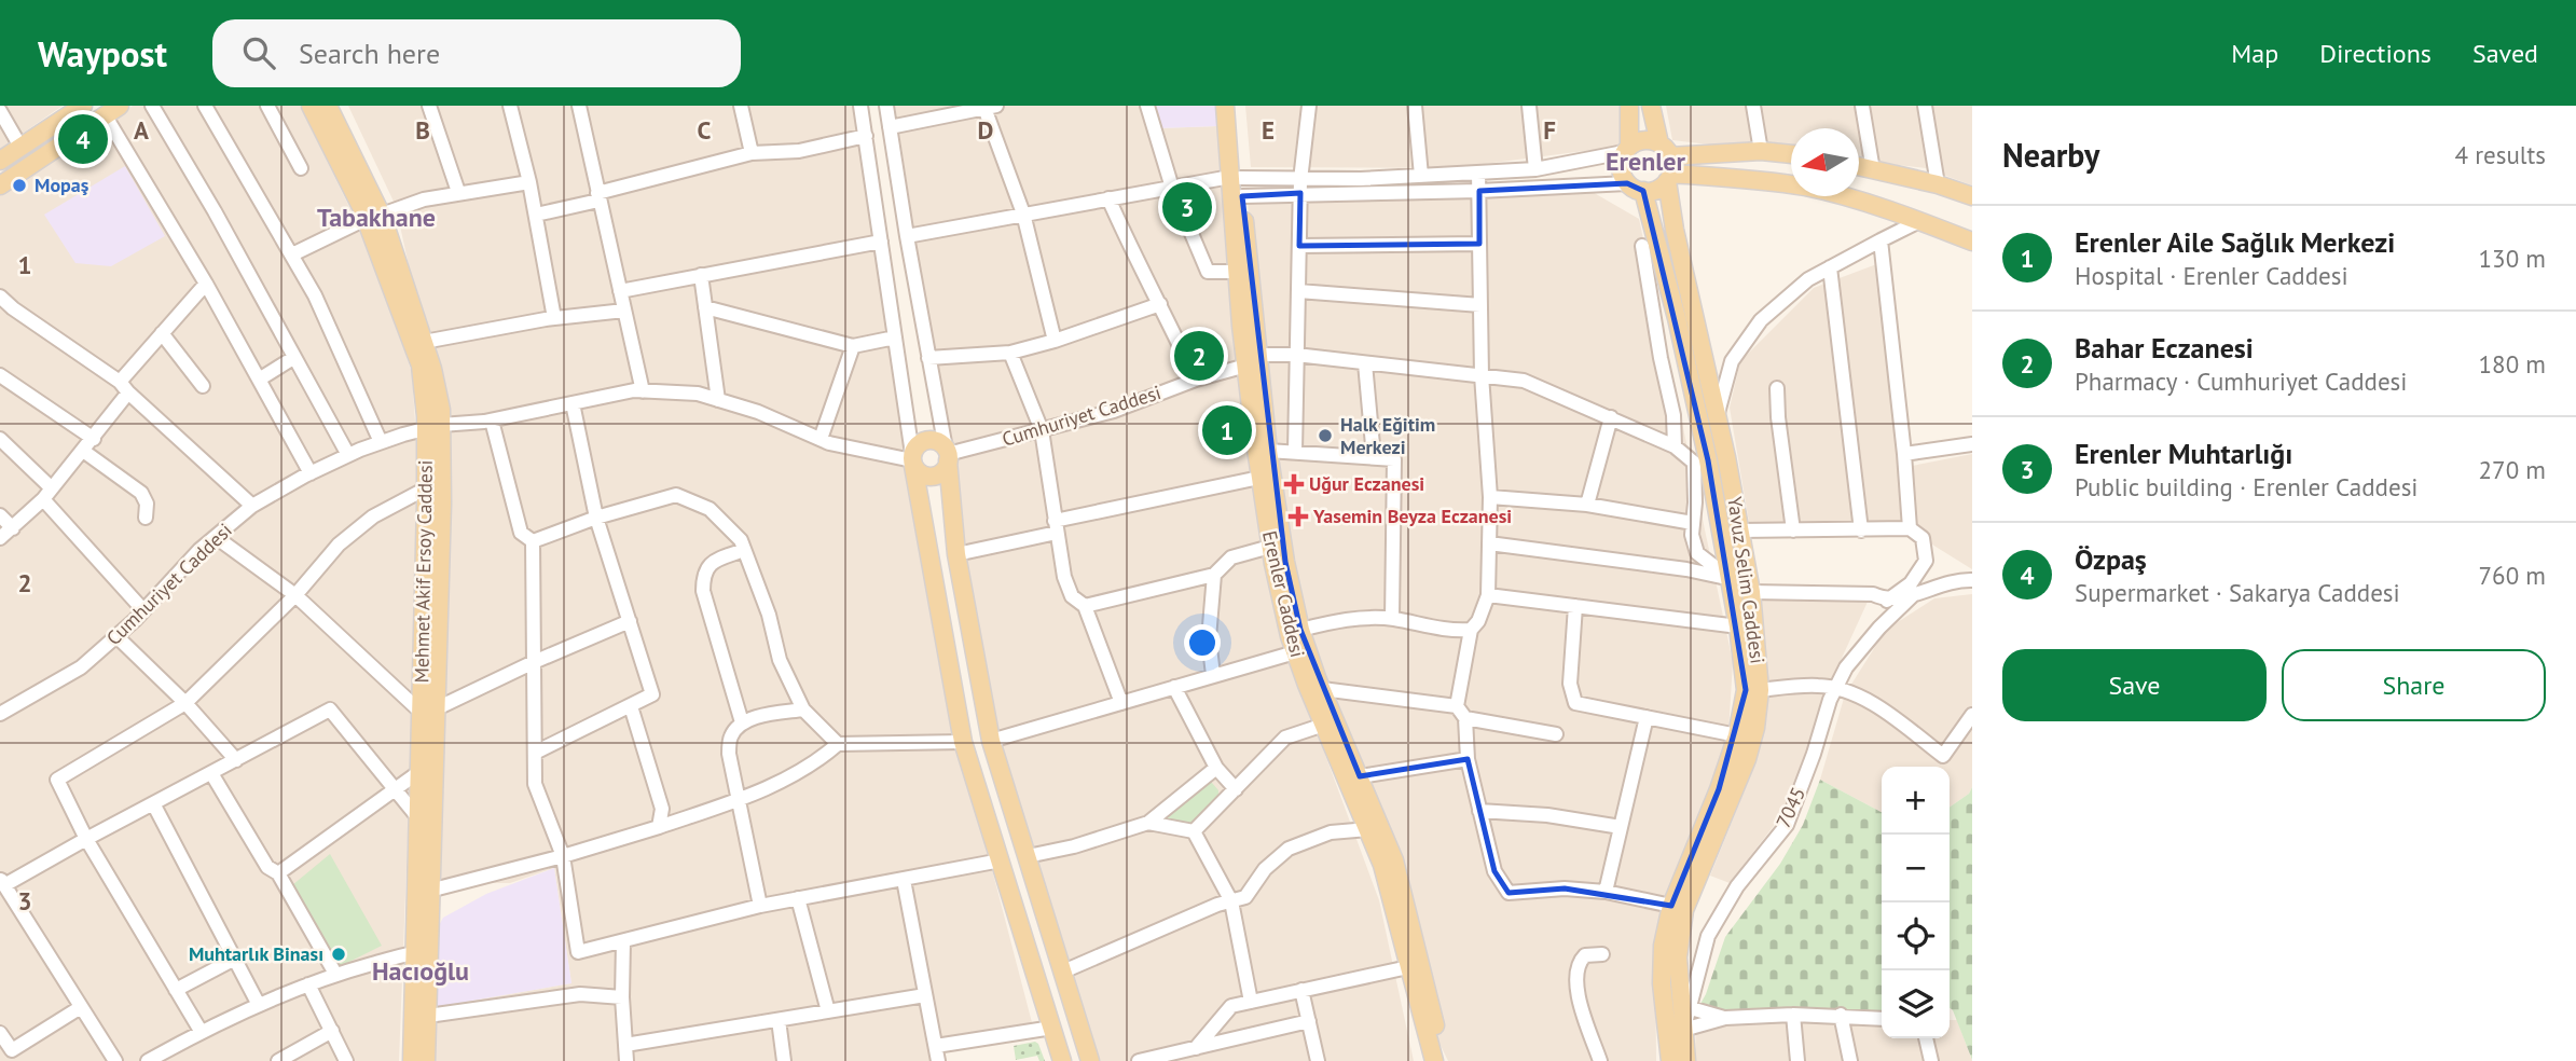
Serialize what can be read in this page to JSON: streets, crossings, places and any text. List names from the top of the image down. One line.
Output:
{"streets":{"main road":["Mehmet Akif Ersoy Caddesi","Yavuz Selim Caddesi","Erenler Caddesi"],"street":["Cumhuriyet Caddesi","7045"]},"crossings":[["Cumhuriyet Caddesi","Mehmet Akif Ersoy Caddesi"],["Cumhuriyet Caddesi","Erenler Caddesi"],["Yavuz Selim Caddesi","7045"]],"districts":["Erenler","Tabakhane","Hacıoğlu"],"places":{"other":["Mopaş","Halk Eğitim Merkezi","Muhtarlık Binası"],"health":["Uğur Eczanesi","Yasemin Beyza Eczanesi"]},"north":"left","page":{"header":"Waypost","search":"Search here","nav":["Map","Directions","Saved"],"heading":["Nearby","4 results"],"pins":["4","3","2","1"],"list":[{"mark":"1","name":"Erenler Aile Sağlık Merkezi","note":"Hospital · Erenler Caddesi","value":"130 m"},{"mark":"2","name":"Bahar Eczanesi","note":"Pharmacy · Cumhuriyet Caddesi","value":"180 m"},{"mark":"3","name":"Erenler Muhtarlığı","note":"Public building · Erenler Caddesi","value":"270 m"},{"mark":"4","name":"Özpaş","note":"Supermarket · Sakarya Caddesi","value":"760 m"}],"buttons":["Save","Share"],"map_buttons":["+","−"]},"grid":{"columns":["A","B","C","D","E","F"],"rows":["1","2","3"]}}
